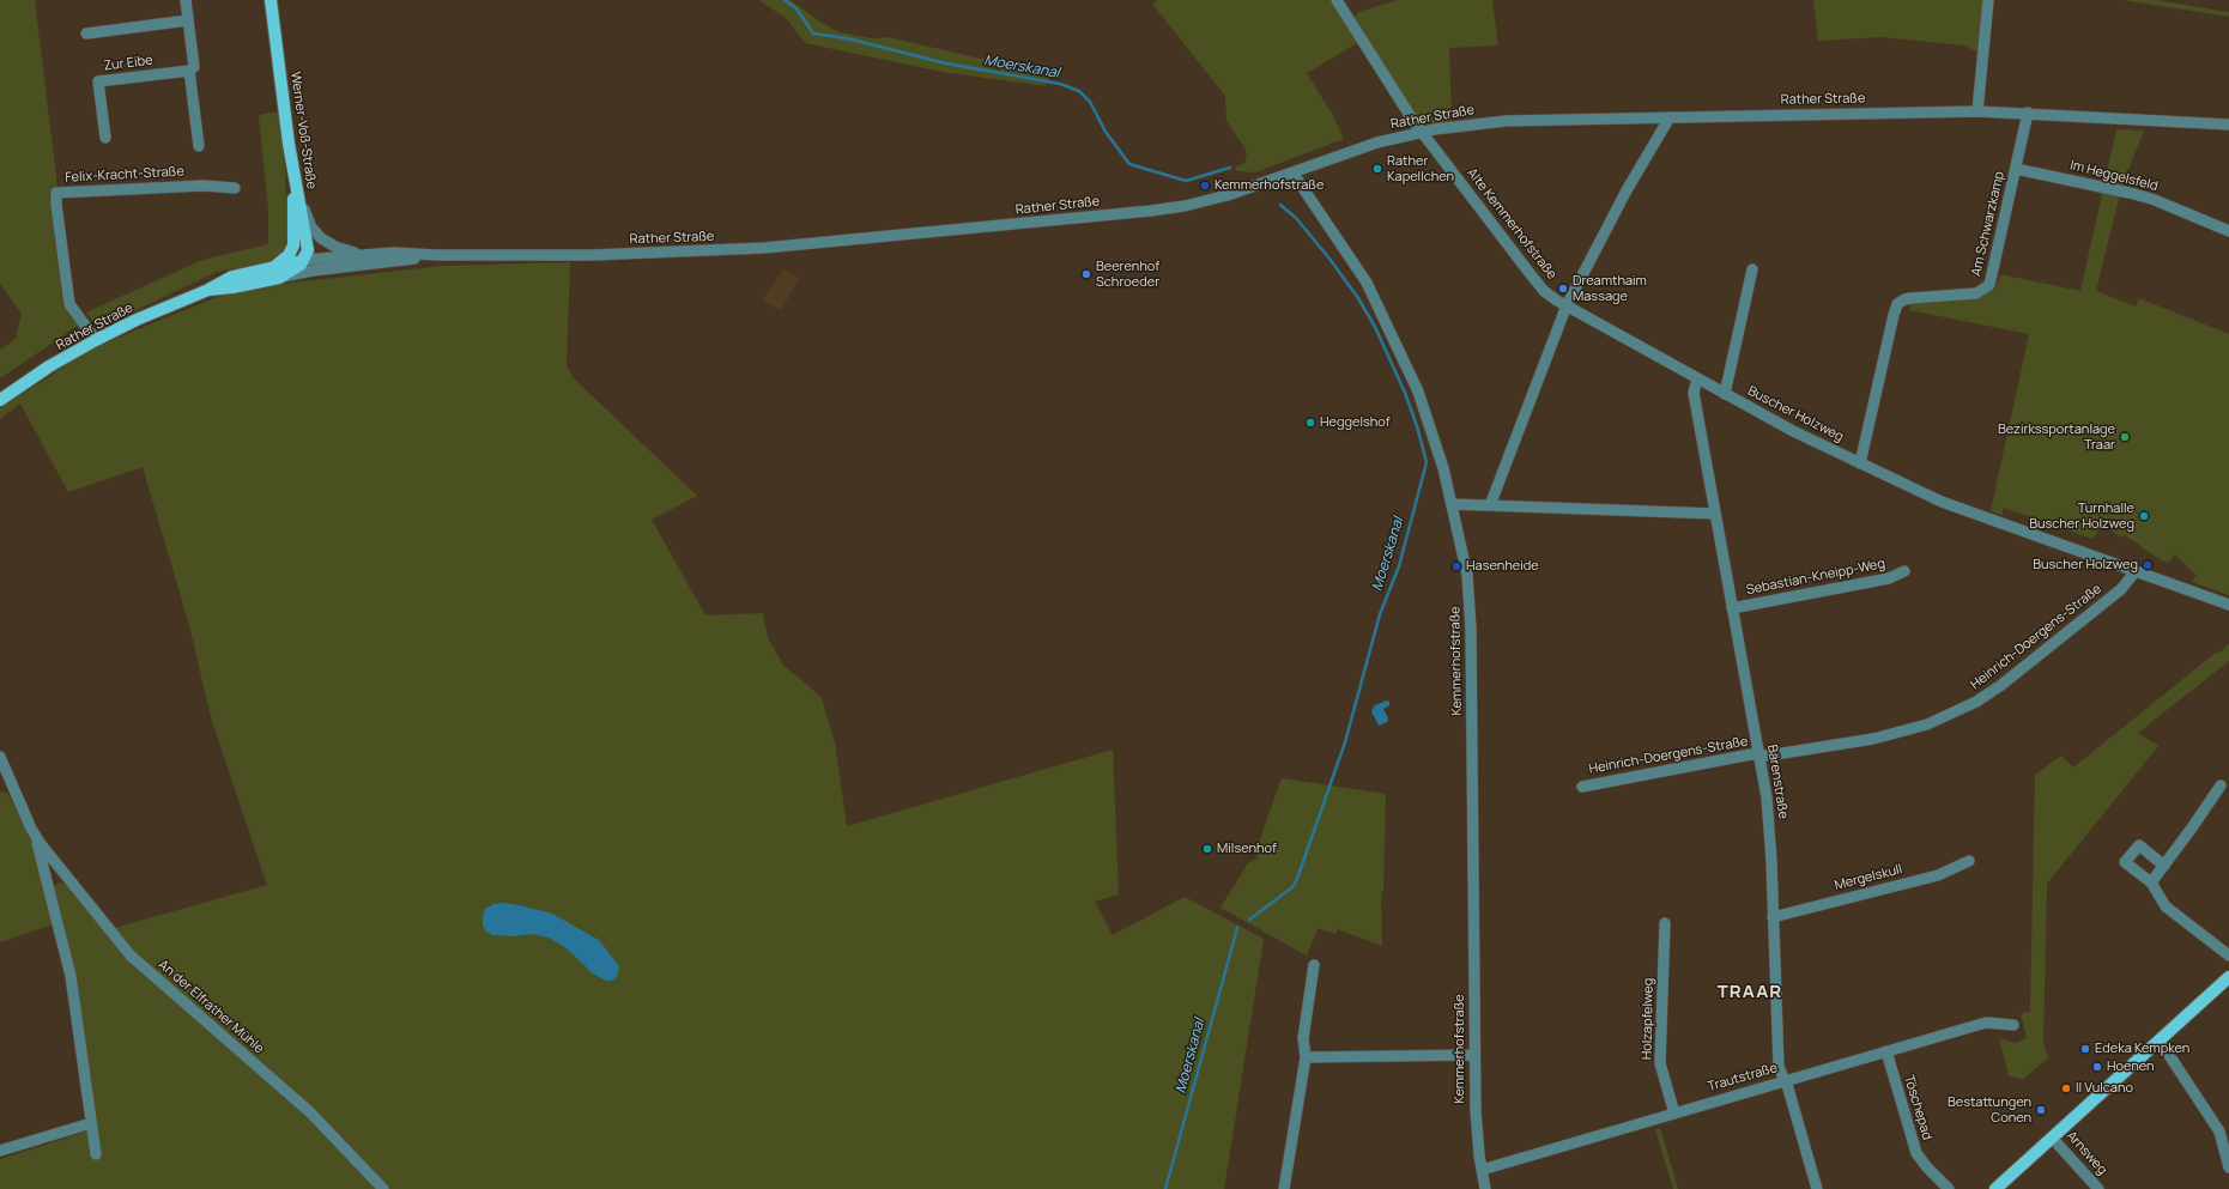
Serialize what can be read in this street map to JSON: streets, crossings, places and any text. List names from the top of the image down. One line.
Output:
{"streets":{"main road":["Rather Straße","Werner-Voß-Straße"],"street":["Zur Eibe","Felix-Kracht-Straße","Im Heggelsfeld","Alte Kemmerhofstraße","Am Schwarzkamp","Buscher Holzweg","Sebastian-Kneipp-Weg","Heinrich-Doergens-Straße","Kemmerhofstraße","Bärenstraße","Mergelskull","An der Elfrather Mühle","Holzapfelweg","Trautstraße","Töschepad","Arnsweg"]},"crossings":[["Rather Straße","Werner-Voß-Straße"],["Rather Straße","Felix-Kracht-Straße"],["Rather Straße","Alte Kemmerhofstraße"],["Rather Straße","Am Schwarzkamp"],["Rather Straße","Kemmerhofstraße"],["Im Heggelsfeld","Am Schwarzkamp"],["Alte Kemmerhofstraße","Buscher Holzweg"],["Am Schwarzkamp","Buscher Holzweg"],["Buscher Holzweg","Heinrich-Doergens-Straße"],["Buscher Holzweg","Bärenstraße"],["Sebastian-Kneipp-Weg","Bärenstraße"],["Heinrich-Doergens-Straße","Bärenstraße"],["Kemmerhofstraße","Trautstraße"],["Bärenstraße","Mergelskull"],["Bärenstraße","Trautstraße"],["Holzapfelweg","Trautstraße"],["Trautstraße","Töschepad"]],"districts":["TRAAR"],"water":["Moerskanal"],"places":["Rather Kapellchen","Kemmerhofstraße","Beerenhof Schroeder","Dreamthaim Massage","Heggelshof","Bezirkssportanlage Traar","Turnhalle Buscher Holzweg","Buscher Holzweg","Hasenheide","Milsenhof","Edeka Kempken","Hoenen","Il Vulcano","Bestattungen Conen"]}
